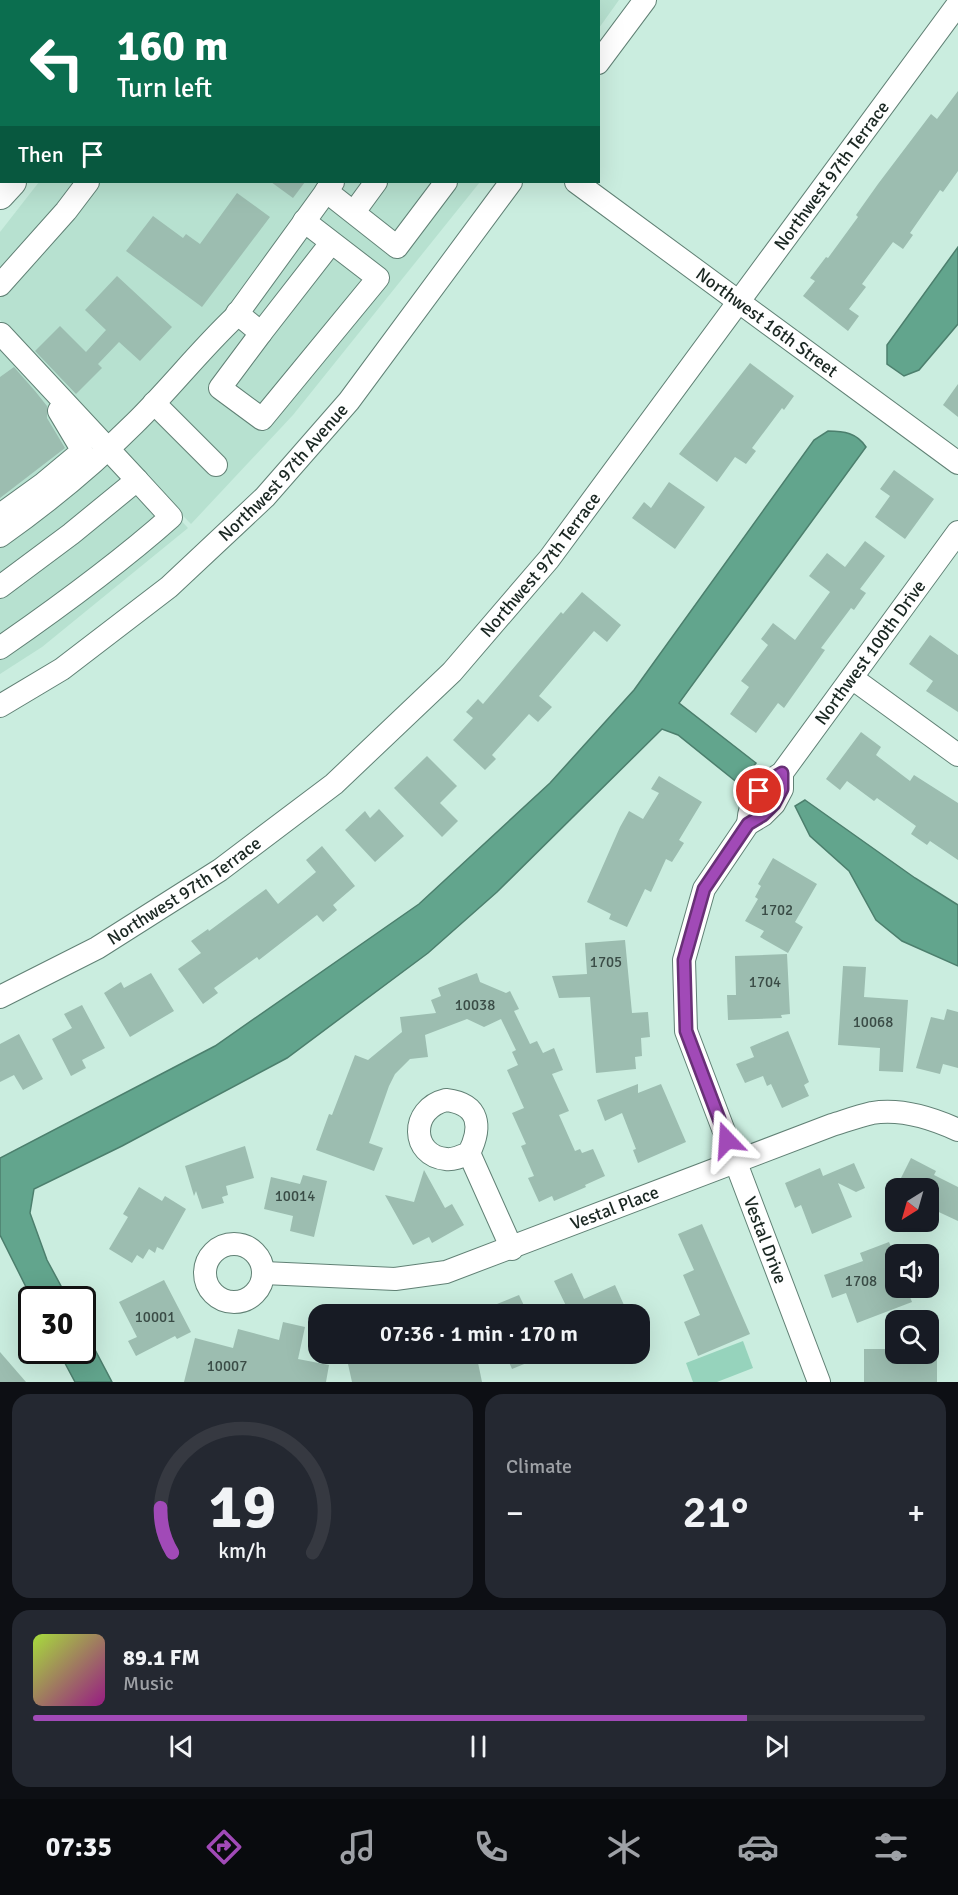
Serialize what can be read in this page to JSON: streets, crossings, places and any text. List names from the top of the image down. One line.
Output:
{"streets":{"street":["Northwest 97th Terrace","Northwest 16th Street","Northwest 97th Avenue","Northwest 100th Drive","Vestal Place","Vestal Drive"]},"crossings":[["Northwest 97th Terrace","Northwest 16th Street"],["Northwest 100th Drive","Vestal Drive"],["Vestal Place","Vestal Drive"]],"house_numbers":["1702","1705","1704","10038","10068","10014","1708","10001","10007"],"north":"bottom left","page":{"turn":["160 m","Turn left"],"then":"Then","limit":"30","trip":"07:36 · 1 min · 170 m","tile":"Climate","heat":["−","21°","+"],"song":["89.1 FM","Music"],"tabs":"07:35","gauge":["19","km/h"]}}
